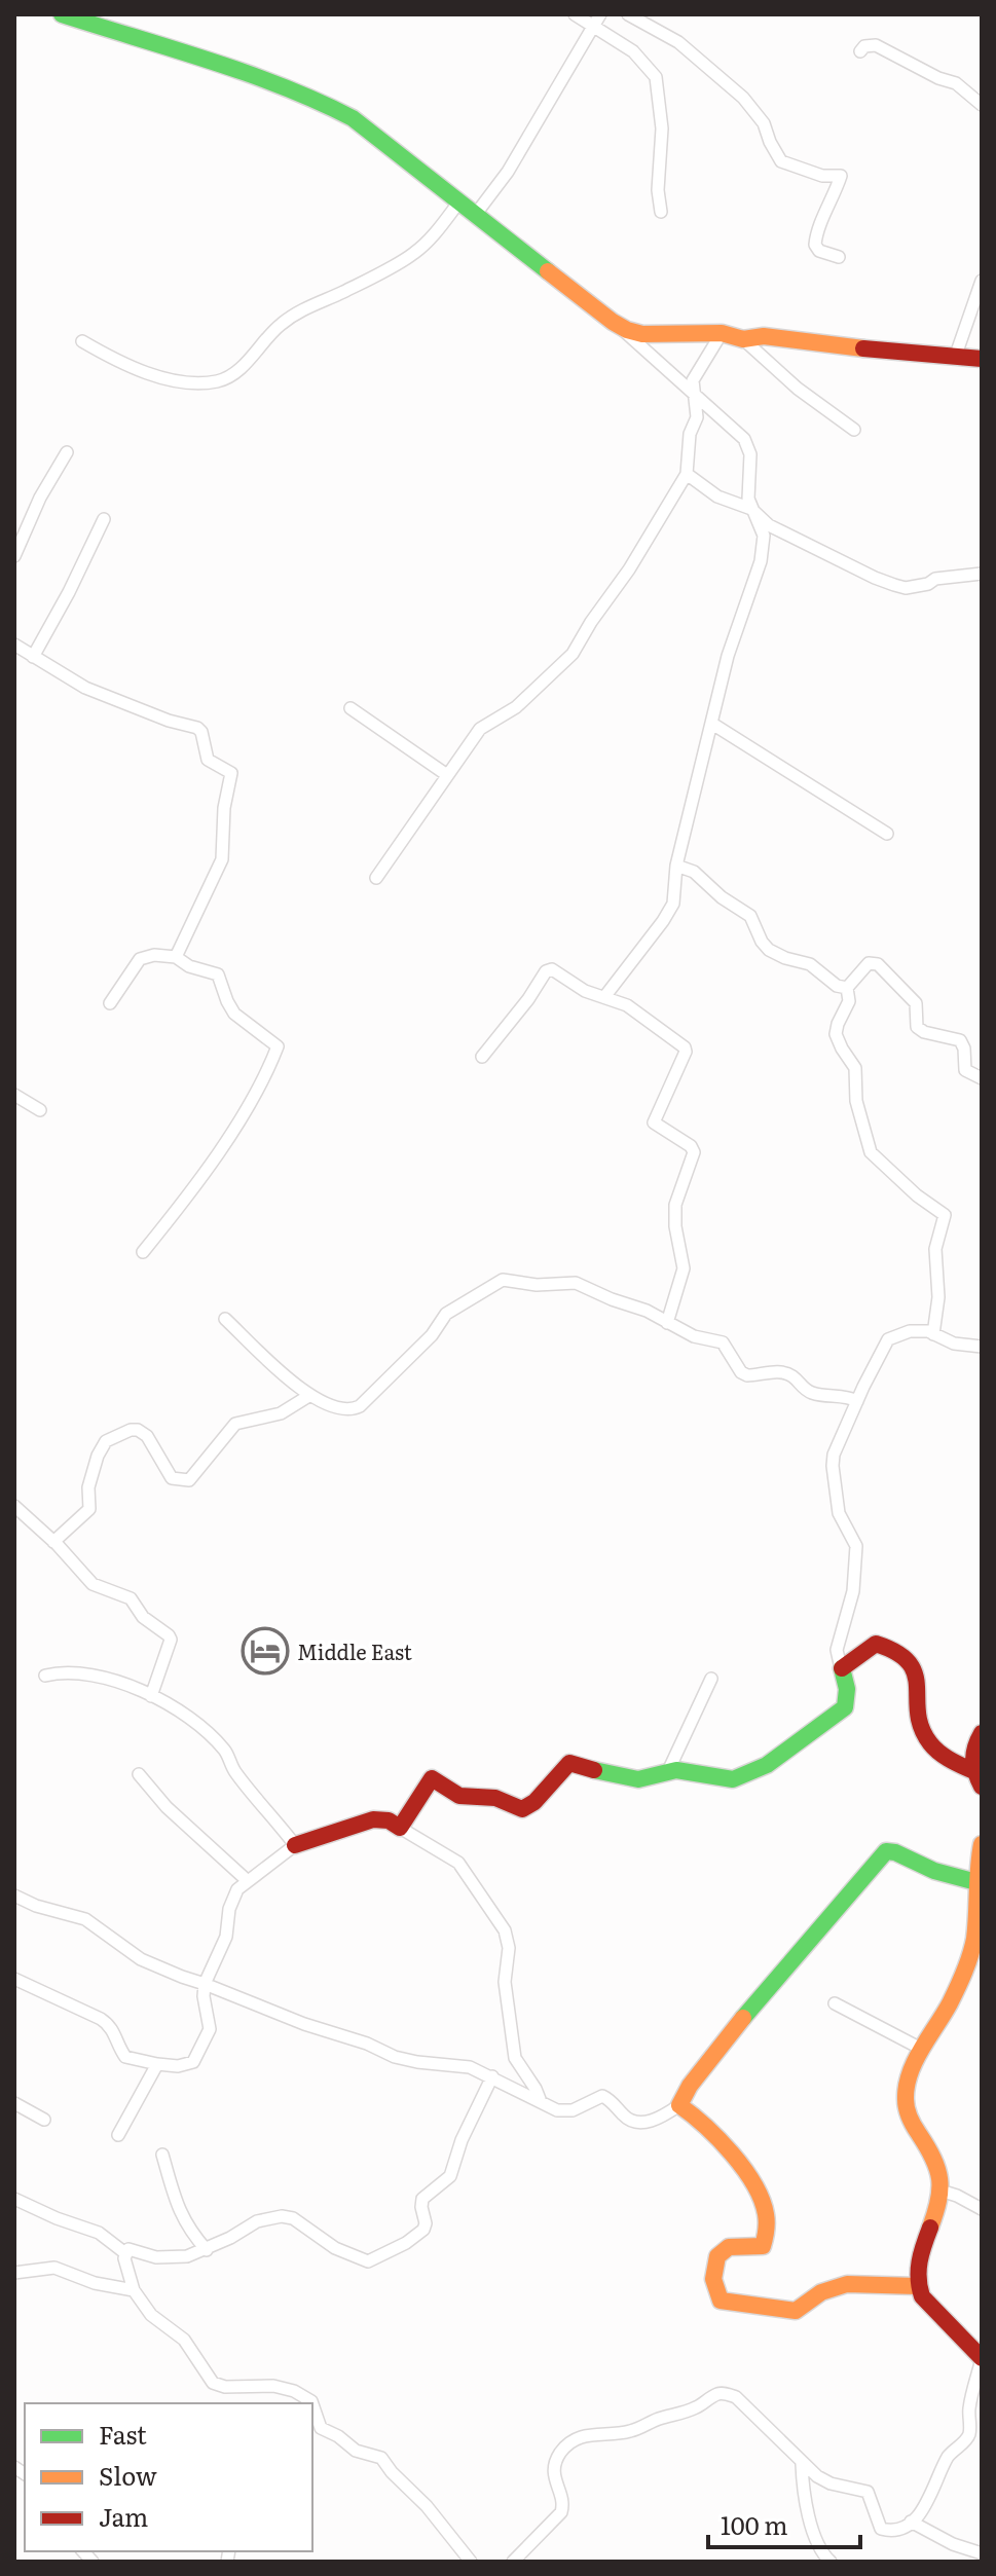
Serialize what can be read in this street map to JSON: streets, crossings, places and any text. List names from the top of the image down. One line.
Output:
{"places":{"hotel":["Middle East"]},"legend":["Fast","Slow","Jam"],"scale_bar":"100 m"}
